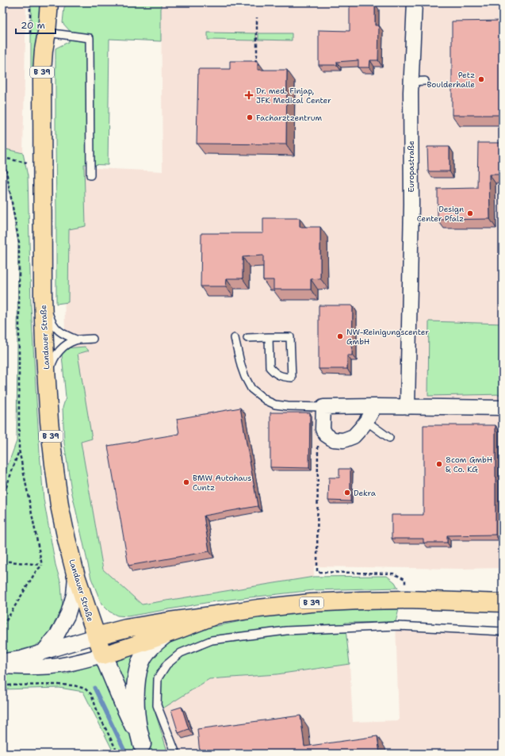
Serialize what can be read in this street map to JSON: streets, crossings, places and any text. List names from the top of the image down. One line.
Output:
{"streets":{"main road":["B 39","Landauer Straße"],"street":["Europastraße"]},"crossings":[["B 39","Landauer Straße"]],"places":{"other":["Petz Boulderhalle","Facharztzentrum","Design Center Pfalz","NW-Reinigungscenter GmbH","8com GmbH & Co. KG","BMW Autohaus Cuntz","Dekra"],"health":["Dr. med. Finjap, JFK Medical Center"]},"scale_bar":"20 m"}
